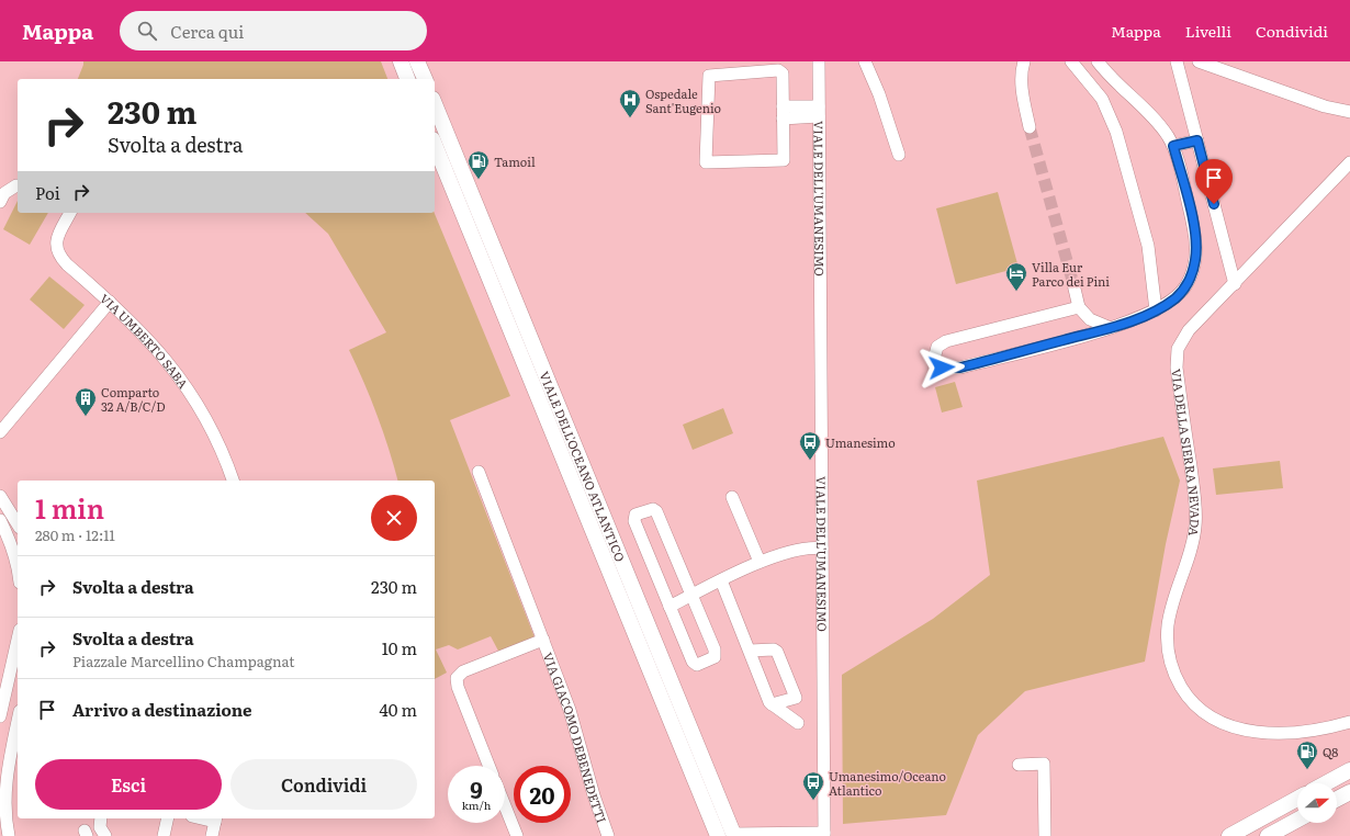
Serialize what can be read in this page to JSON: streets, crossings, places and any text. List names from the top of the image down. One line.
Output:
{"streets":{"main road":["VIALE DELL'OCEANO ATLANTICO"],"street":["VIALE DELL'UMANESIMO","VIA UMBERTO SABA","VIA DELLA SIERRA NEVADA","VIA GIACOMO DEBENEDETTI"]},"places":{"hospital":["Ospedale Sant'Eugenio"],"fuel station":["Tamoil","Q8"],"hotel":["Villa Eur Parco dei Pini"],"building":["Comparto 32 A/B/C/D"],"bus stop":["Umanesimo","Umanesimo/Oceano Atlantico"]},"north":"right","page":{"header":"Mappa","search":"Cerca qui","nav":["Mappa","Livelli","Condividi"],"turn":["230 m","Svolta a destra"],"then":"Poi","heading":["1 min","280 m · 12:11"],"list":[{"name":"Svolta a destra","value":"230 m"},{"name":"Svolta a destra","note":"Piazzale Marcellino Champagnat","value":"10 m"},{"name":"Arrivo a destinazione","value":"40 m"}],"buttons":["Esci","Condividi"],"speed":"9 km/h","limit":"20"}}
